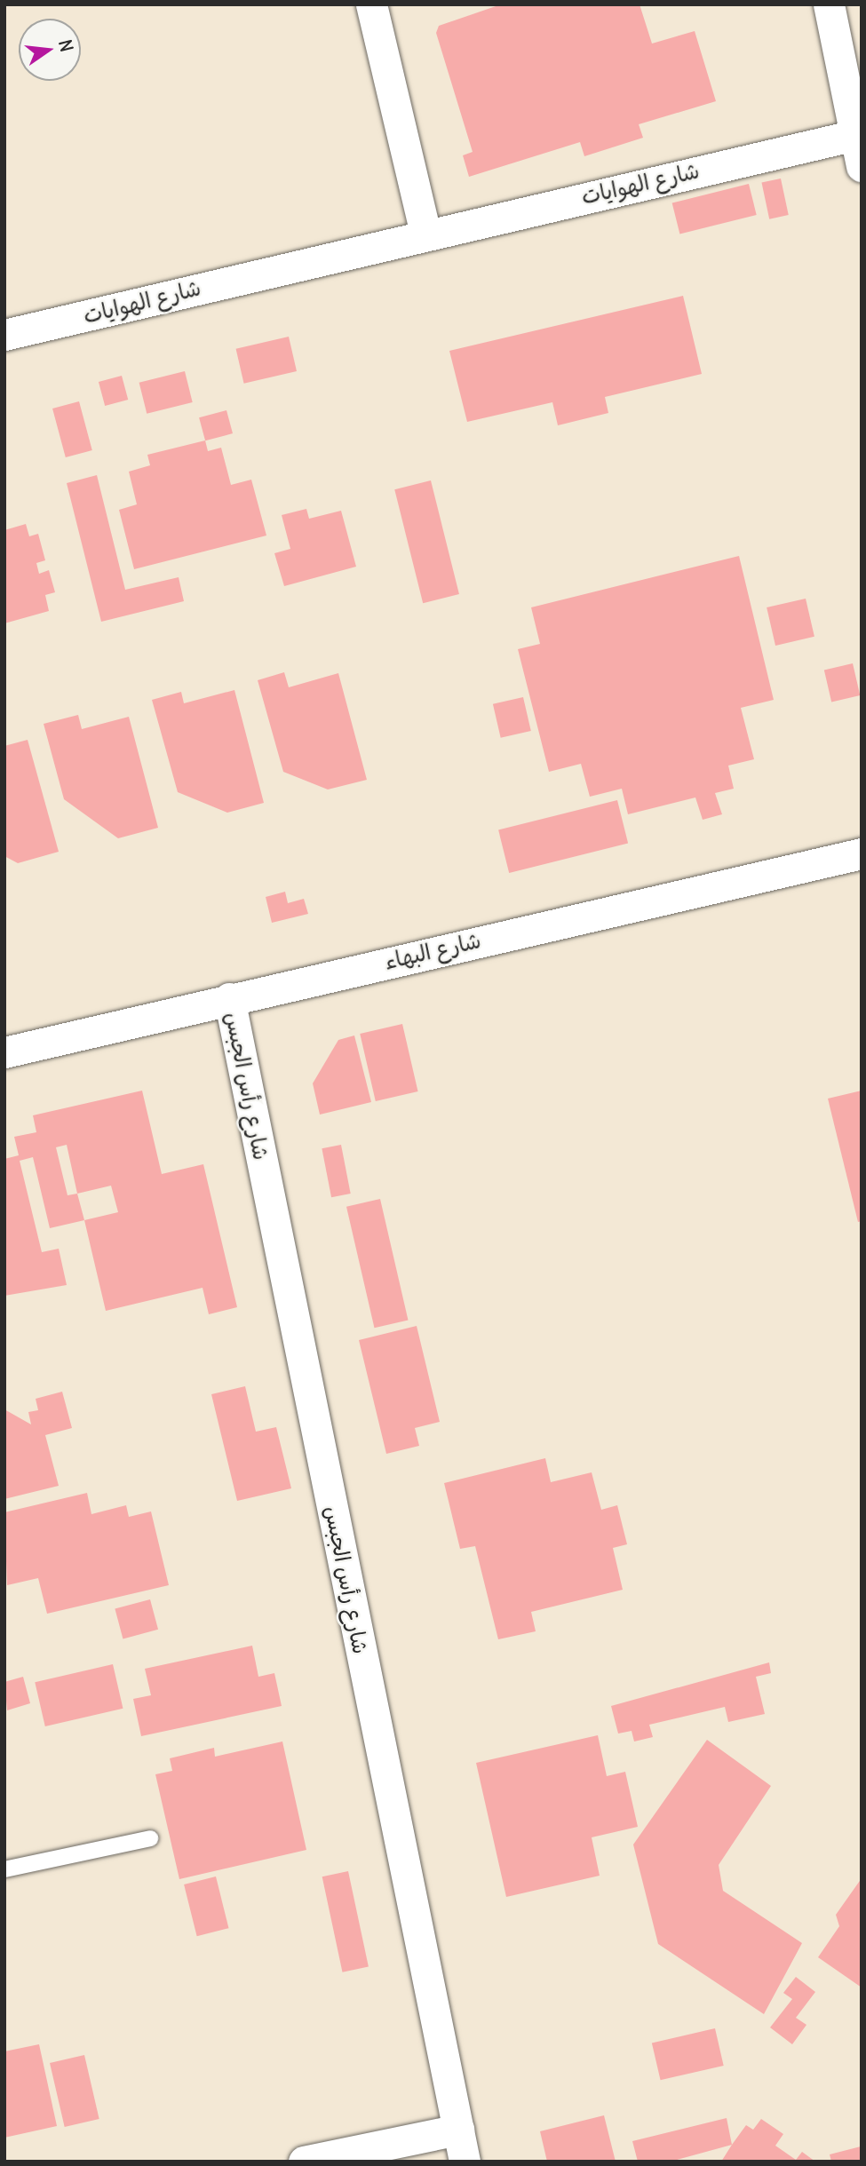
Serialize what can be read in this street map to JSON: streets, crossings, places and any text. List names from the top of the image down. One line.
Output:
{"streets":{"street":["شارع الهوايات","شارع البهاء","شارع رأس الجبس"]},"crossings":[["شارع البهاء","شارع رأس الجبس"]],"north":"right"}
